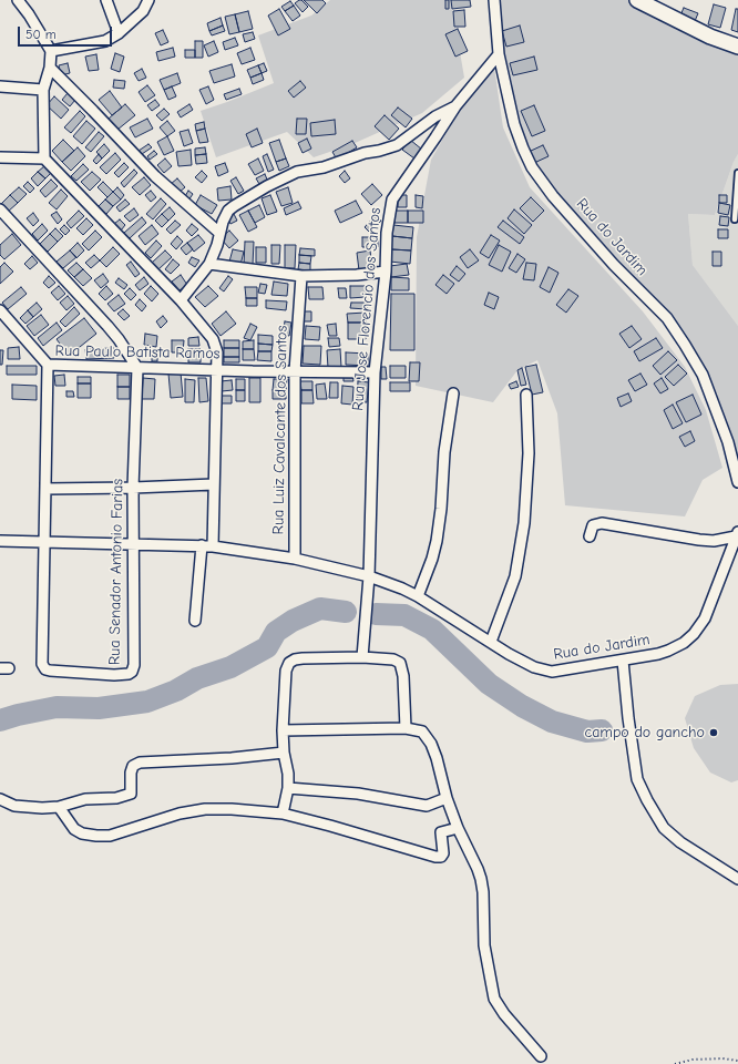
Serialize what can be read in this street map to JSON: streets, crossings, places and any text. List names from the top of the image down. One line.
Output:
{"streets":{"street":["Rua do Jardim","Rua Jose Florencio dos Santos","Rua Paulo Batista Ramos","Rua Luiz Cavalcante dos Santos","Rua Senador Antonio Farias"]},"crossings":[["Rua do Jardim","Rua Jose Florencio dos Santos"],["Rua do Jardim","Rua Paulo Batista Ramos"],["Rua do Jardim","Rua Luiz Cavalcante dos Santos"],["Rua do Jardim","Rua Senador Antonio Farias"],["Rua Jose Florencio dos Santos","Rua Paulo Batista Ramos"],["Rua Paulo Batista Ramos","Rua Luiz Cavalcante dos Santos"],["Rua Paulo Batista Ramos","Rua Senador Antonio Farias"]],"places":["campo do gancho"],"scale_bar":"50 m"}
